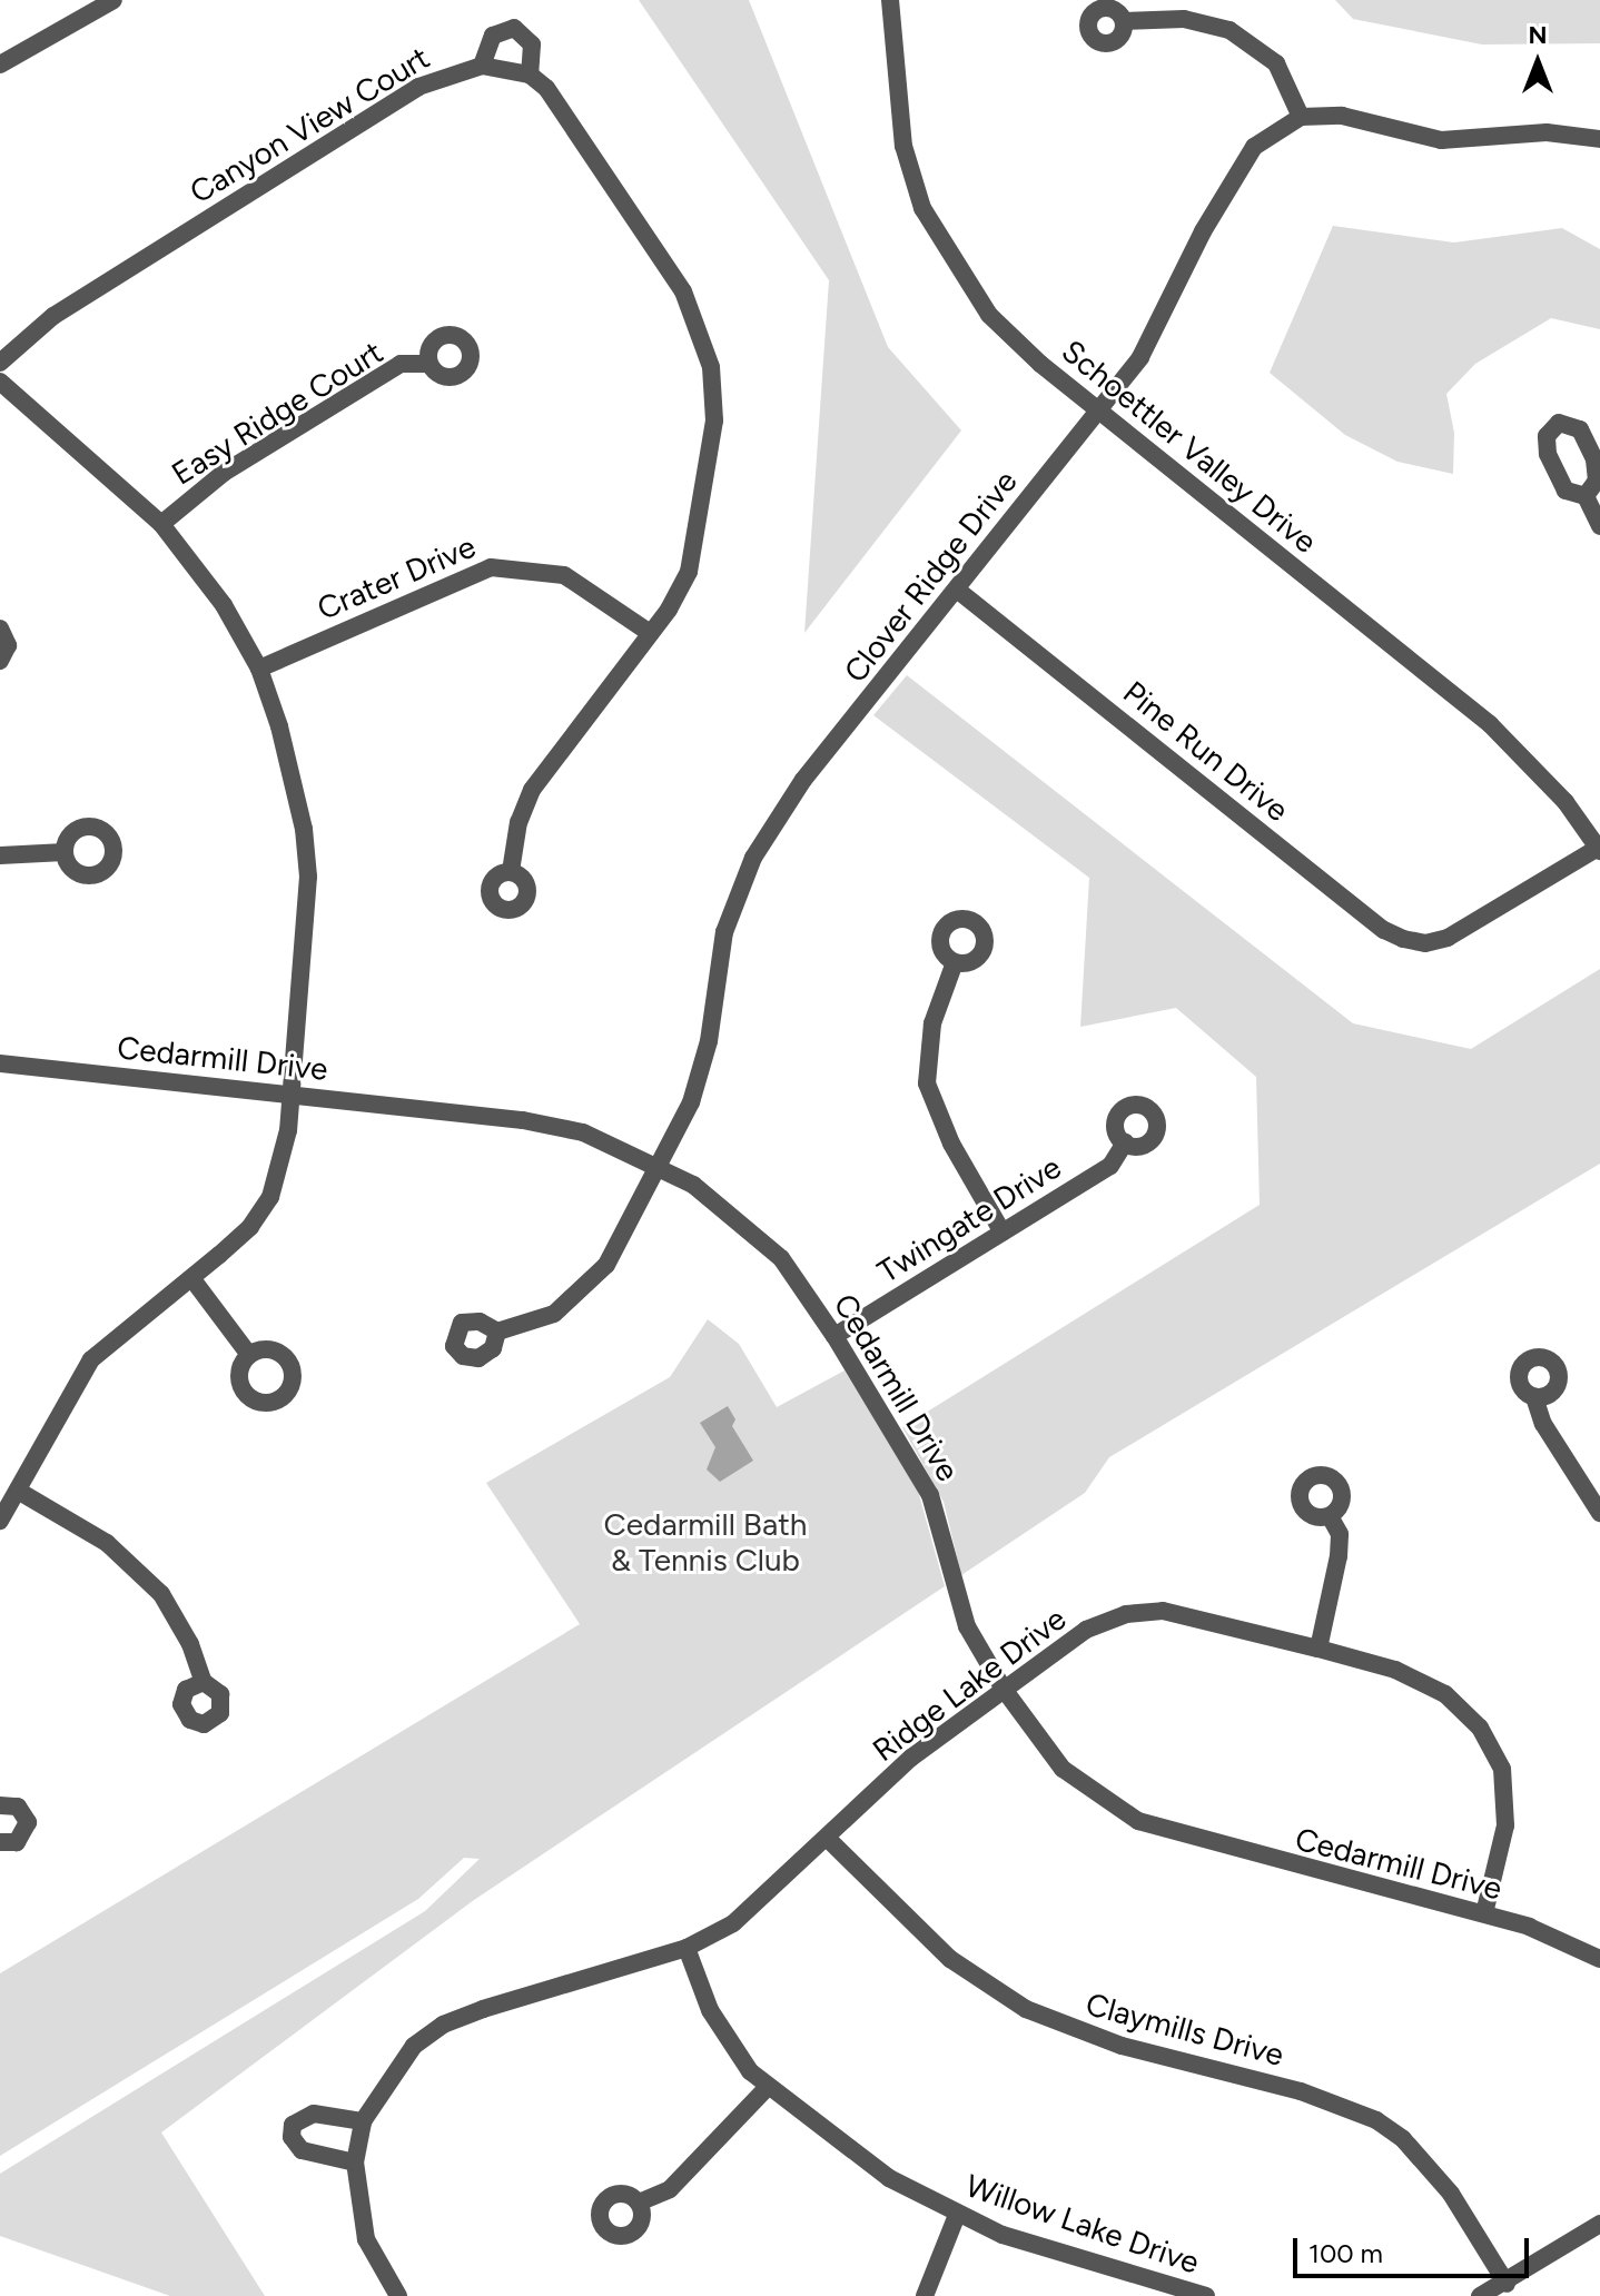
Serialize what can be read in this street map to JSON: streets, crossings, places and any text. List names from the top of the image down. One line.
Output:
{"streets":{"street":["Canyon View Court","Easy Ridge Court","Schoettler Valley Drive","Clover Ridge Drive","Crater Drive","Pine Run Drive","Cedarmill Drive","Twingate Drive","Ridge Lake Drive","Claymills Drive","Willow Lake Drive"]},"crossings":[["Schoettler Valley Drive","Clover Ridge Drive"],["Schoettler Valley Drive","Pine Run Drive"],["Clover Ridge Drive","Pine Run Drive"],["Clover Ridge Drive","Cedarmill Drive"],["Cedarmill Drive","Twingate Drive"],["Cedarmill Drive","Ridge Lake Drive"],["Ridge Lake Drive","Claymills Drive"],["Ridge Lake Drive","Willow Lake Drive"]],"parks":["Cedarmill Bath & Tennis Club"],"scale_bar":"100 m","north":"top"}
